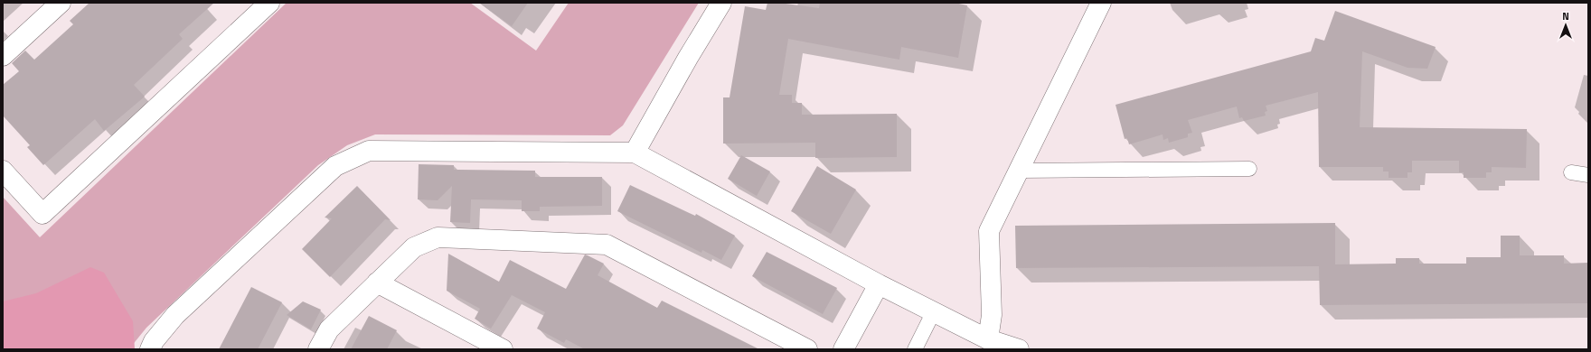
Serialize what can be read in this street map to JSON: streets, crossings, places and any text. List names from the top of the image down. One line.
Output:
{"north":"top"}
